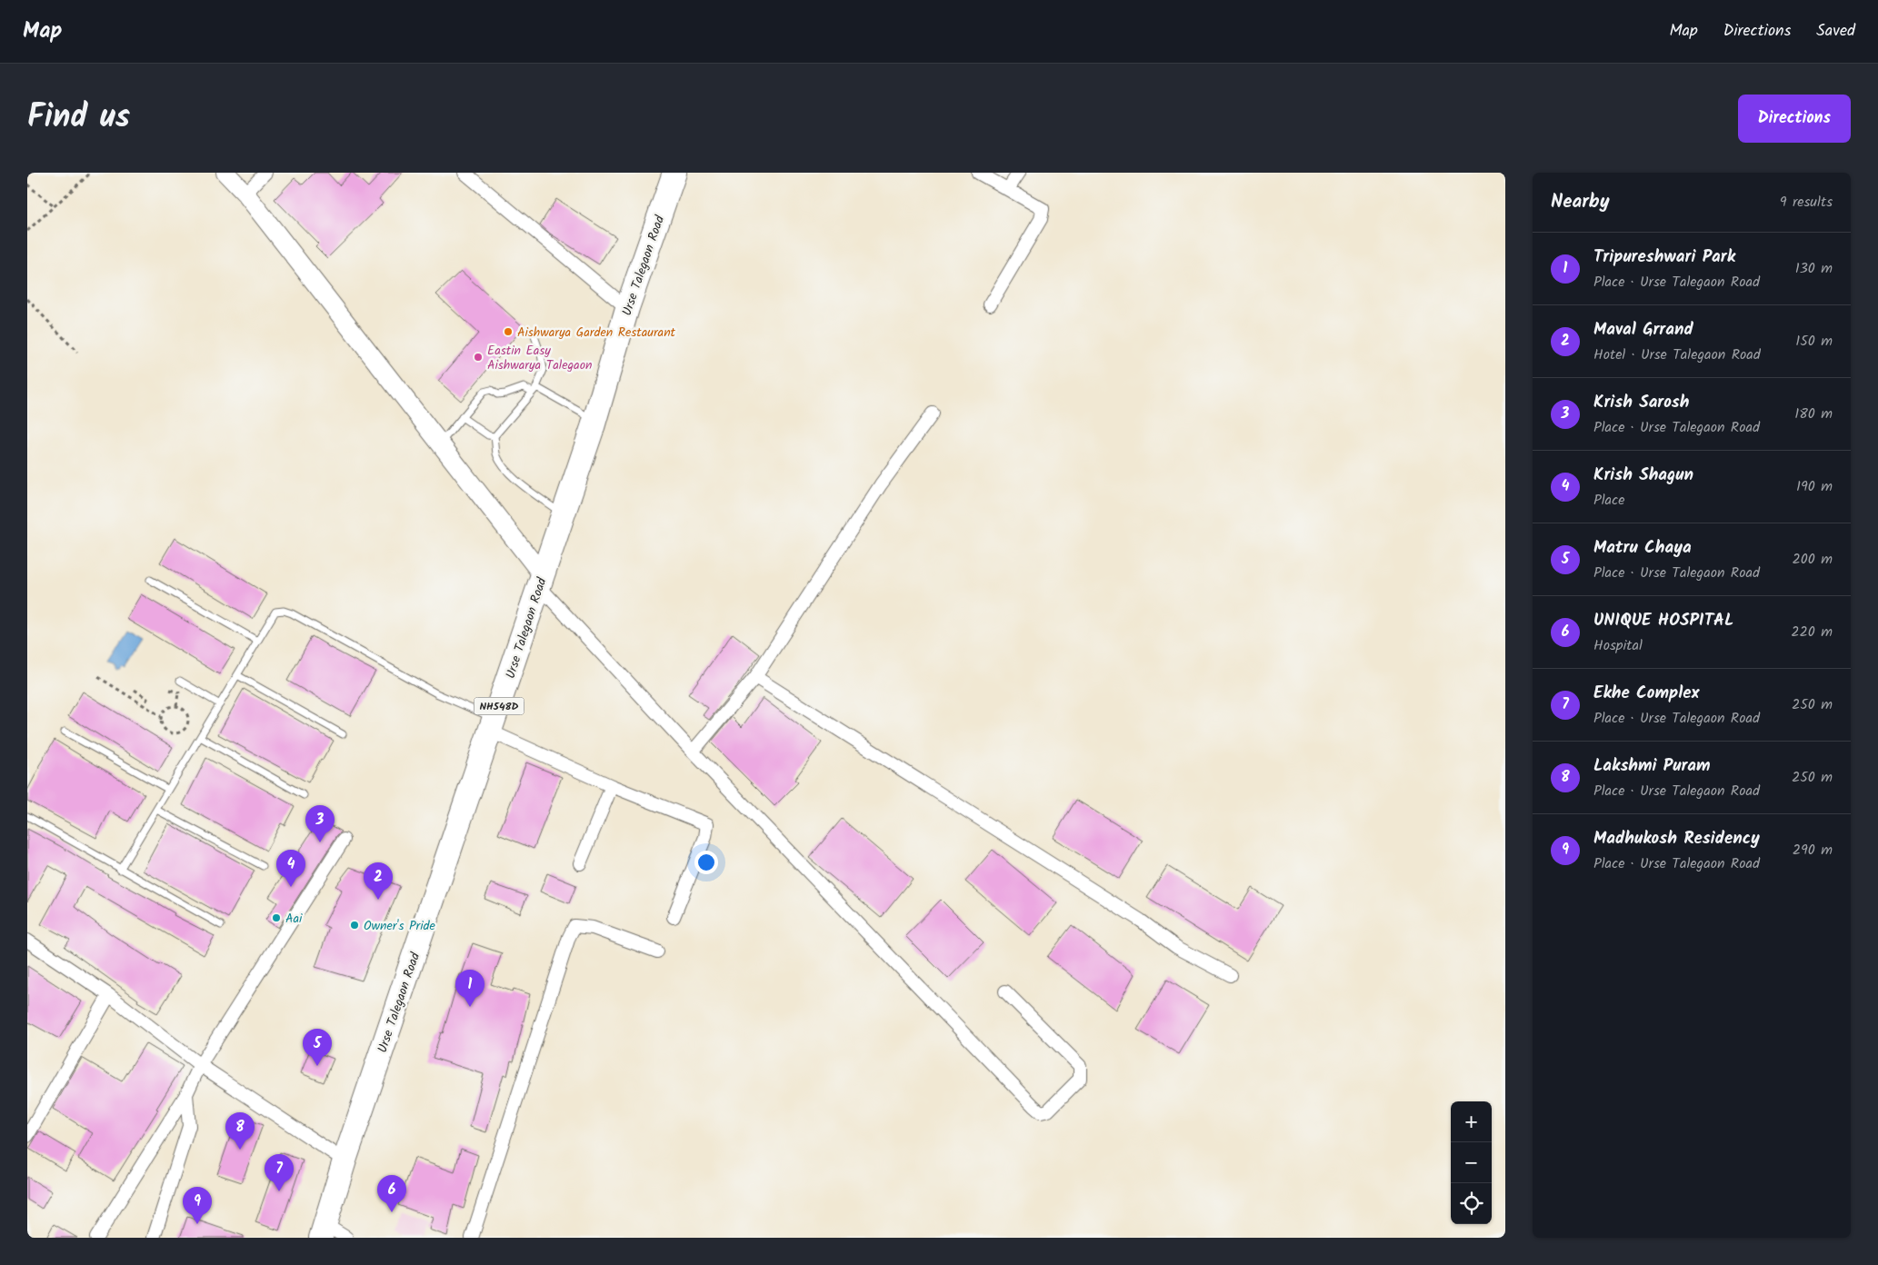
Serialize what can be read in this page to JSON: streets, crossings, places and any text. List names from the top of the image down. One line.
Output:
{"streets":{"highway":["Urse Talegaon Road","NH548D"]},"places":["Aishwarya Garden Restaurant","Eastin Easy Aishwarya Talegaon","Aai","Owner's Pride"],"page":{"header":"Map","nav":["Map","Directions","Saved"],"title":"Find us","buttons":"Directions","heading":["Nearby","9 results"],"list":[{"mark":"1","name":"Tripureshwari Park","note":"Place · Urse Talegaon Road","value":"130 m"},{"mark":"2","name":"Maval Grrand","note":"Hotel · Urse Talegaon Road","value":"150 m"},{"mark":"3","name":"Krish Sarosh","note":"Place · Urse Talegaon Road","value":"180 m"},{"mark":"4","name":"Krish Shagun","note":"Place","value":"190 m"},{"mark":"5","name":"Matru Chaya","note":"Place · Urse Talegaon Road","value":"200 m"},{"mark":"6","name":"UNIQUE HOSPITAL","note":"Hospital","value":"220 m"},{"mark":"7","name":"Ekhe Complex","note":"Place · Urse Talegaon Road","value":"250 m"},{"mark":"8","name":"Lakshmi Puram","note":"Place · Urse Talegaon Road","value":"250 m"},{"mark":"9","name":"Madhukosh Residency","note":"Place · Urse Talegaon Road","value":"290 m"}],"pins":["3","4","2","1","5","8","7","6","9"],"map_buttons":["+","−"]}}
